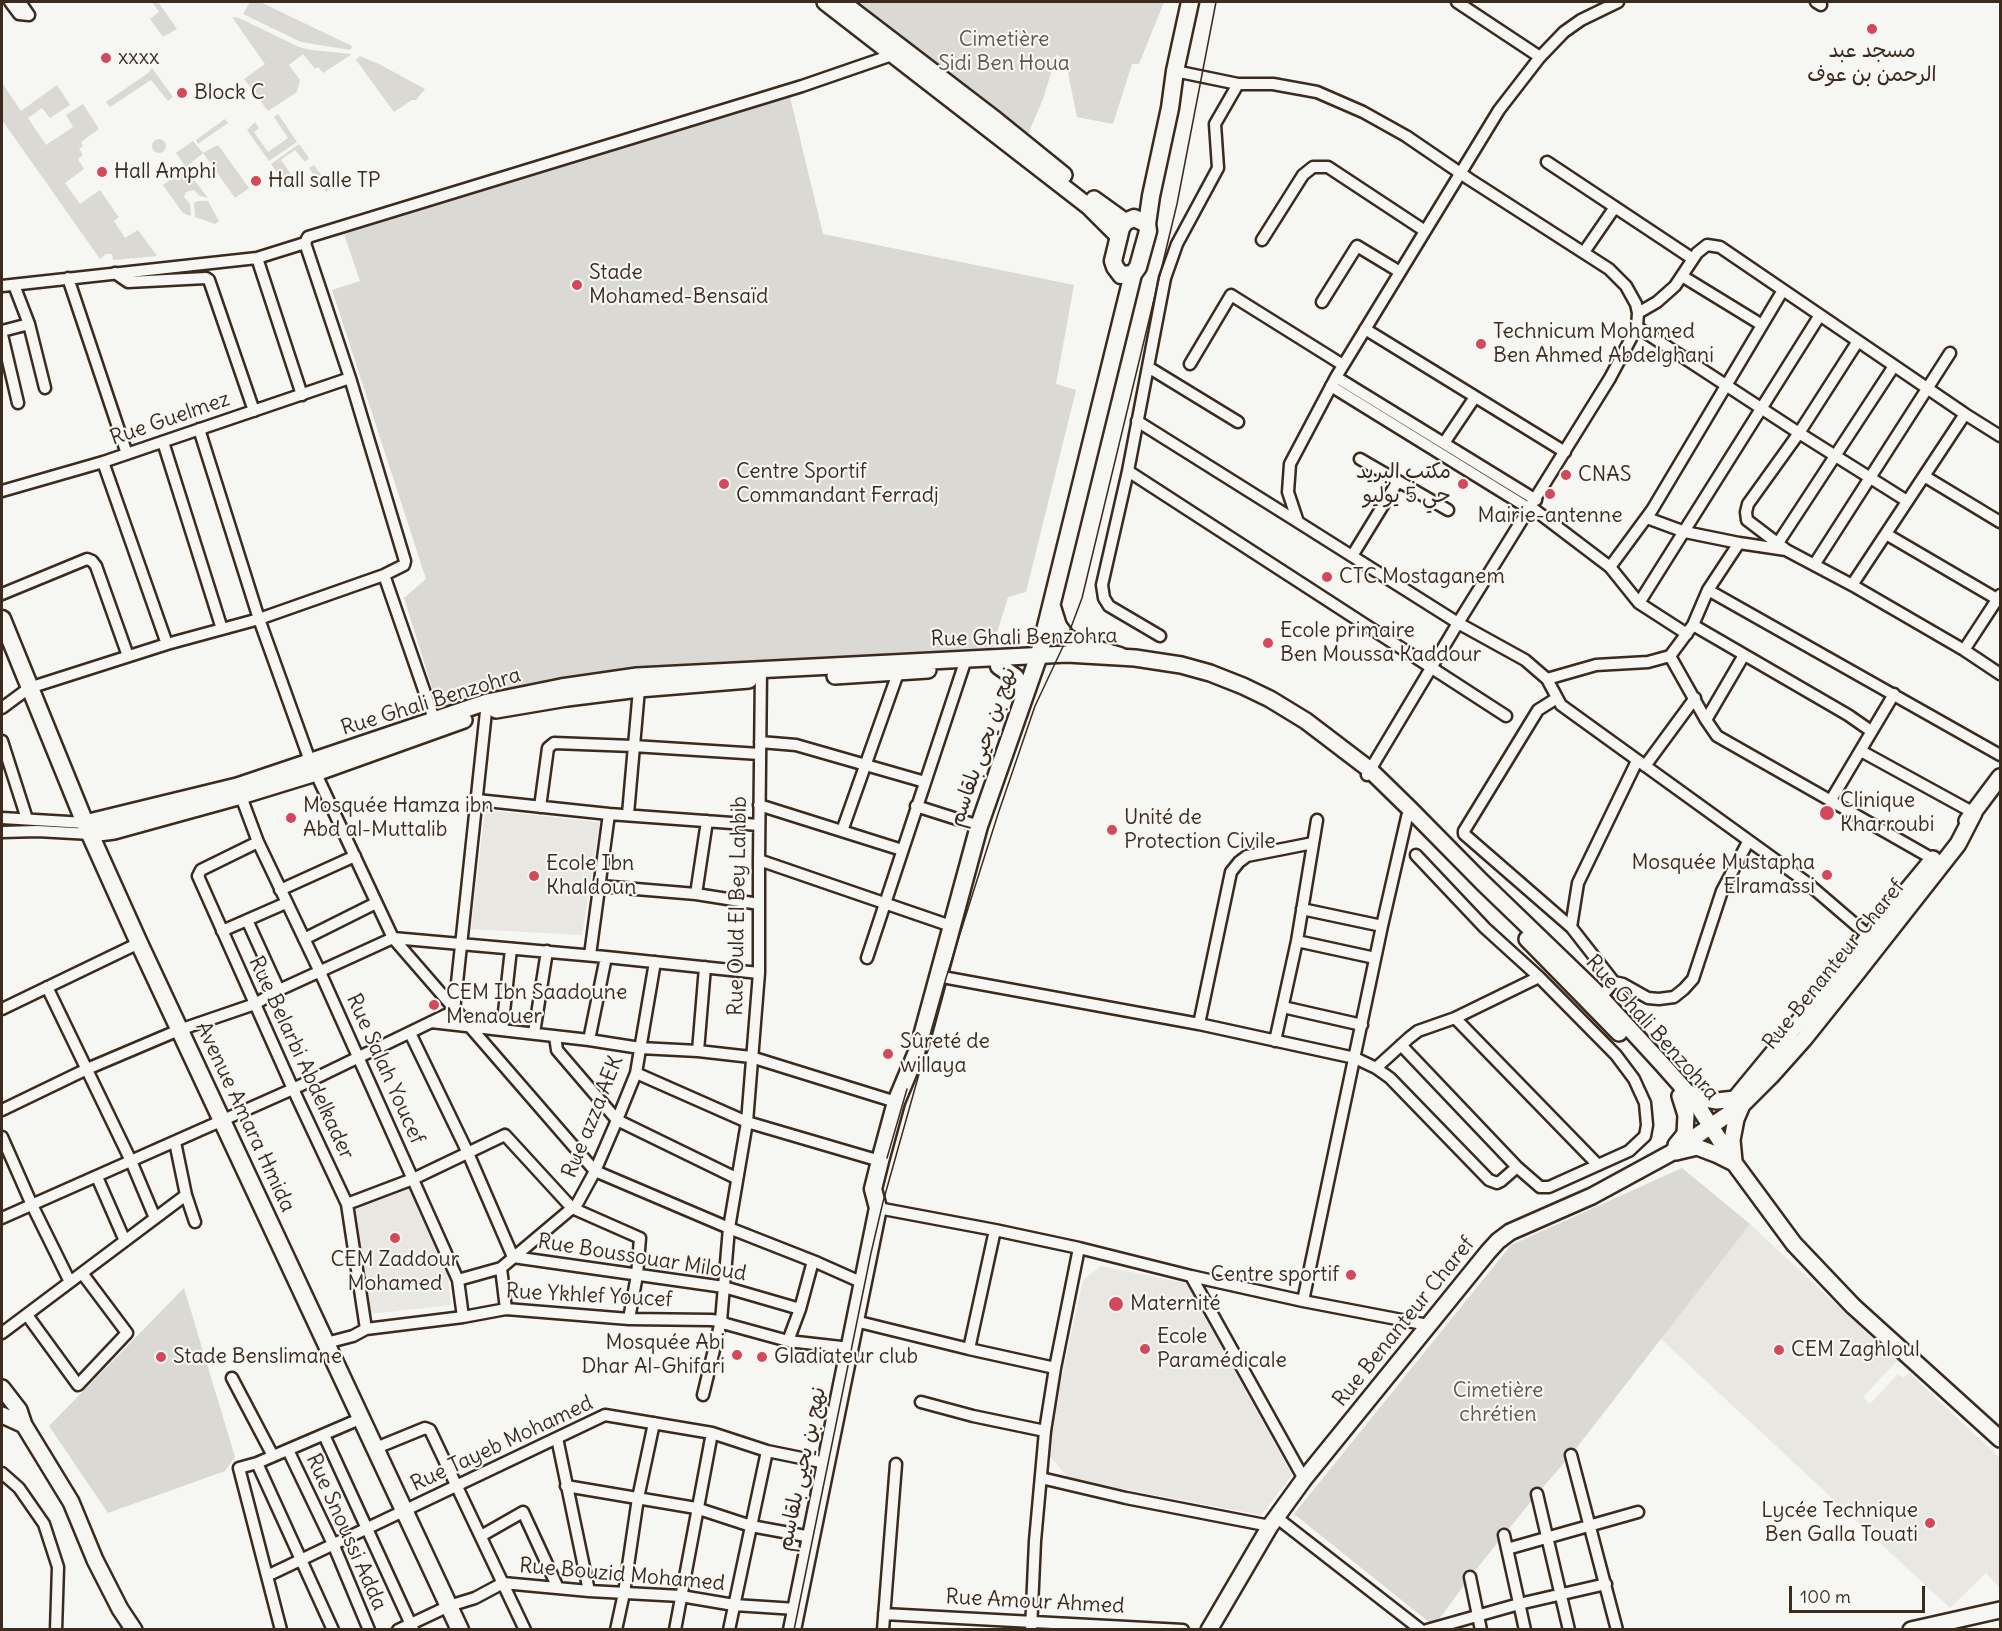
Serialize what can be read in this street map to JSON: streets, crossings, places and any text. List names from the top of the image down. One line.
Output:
{"streets":{"main road":["Rue Ghali Benzohra","نهج بن يحيى بلقاسم","Rue Benanteur Charef","Avenue Amara Hmida"],"street":["Rue Guelmez","Rue Ould El Bey Lahbib","Rue Belarbi Abdelkader","Rue Salah Youcef","Rue azza AEK","Rue Boussouar Miloud","Rue Ykhlef Youcef","Rue Tayeb Mohamed","Rue Snoussi Adda","Rue Bouzid Mohamed","Rue Amour Ahmed"]},"crossings":[["Rue Ghali Benzohra","نهج بن يحيى بلقاسم"],["Rue Ghali Benzohra","Rue Ould El Bey Lahbib"],["Rue Ghali Benzohra","Rue Benanteur Charef"],["Rue Ghali Benzohra","Rue Salah Youcef"],["Rue Ghali Benzohra","Avenue Amara Hmida"],["نهج بن يحيى بلقاسم","Rue Ykhlef Youcef"],["نهج بن يحيى بلقاسم","Rue Tayeb Mohamed"],["نهج بن يحيى بلقاسم","Rue Bouzid Mohamed"],["Rue Ould El Bey Lahbib","Rue Boussouar Miloud"],["Rue Ould El Bey Lahbib","Rue Ykhlef Youcef"],["Rue Belarbi Abdelkader","Rue Salah Youcef"],["Rue Belarbi Abdelkader","Rue Ykhlef Youcef"],["Rue Salah Youcef","Rue Ykhlef Youcef"],["Avenue Amara Hmida","Rue Ykhlef Youcef"],["Avenue Amara Hmida","Rue Tayeb Mohamed"],["Avenue Amara Hmida","Rue Bouzid Mohamed"],["Rue azza AEK","Rue Boussouar Miloud"],["Rue Tayeb Mohamed","Rue Snoussi Adda"]],"parks":["Cimetière Sidi Ben Houa","Cimetière chrétien"],"places":["مسجد عبد الرحمن بن عوف","xxxx","Block C","Hall Amphi","Hall salle TP","Stade Mohamed-Bensaïd","Technicum Mohamed Ben Ahmed Abdelghani","CNAS","Centre Sportif Commandant Ferradj","مكتب البريد حي 5 يوليو","Mairie-antenne","CTC Mostaganem","Ecole primaire Ben Moussa Kaddour","Clinique Kharroubi","Mosquée Hamza ibn Abd al-Muttalib","Unité de Protection Civile","Mosquée Mustapha Elramassi","Ecole Ibn Khaldoun","CEM Ibn Saadoune Menaouer","Sûreté de willaya","CEM Zaddour Mohamed","Centre sportif","Maternité","Ecole Paramédicale","CEM Zaghloul","Mosquée Abi Dhar Al-Ghifari","Stade Benslimane","Gladiateur club","Lycée Technique Ben Galla Touati"],"scale_bar":"100 m"}
